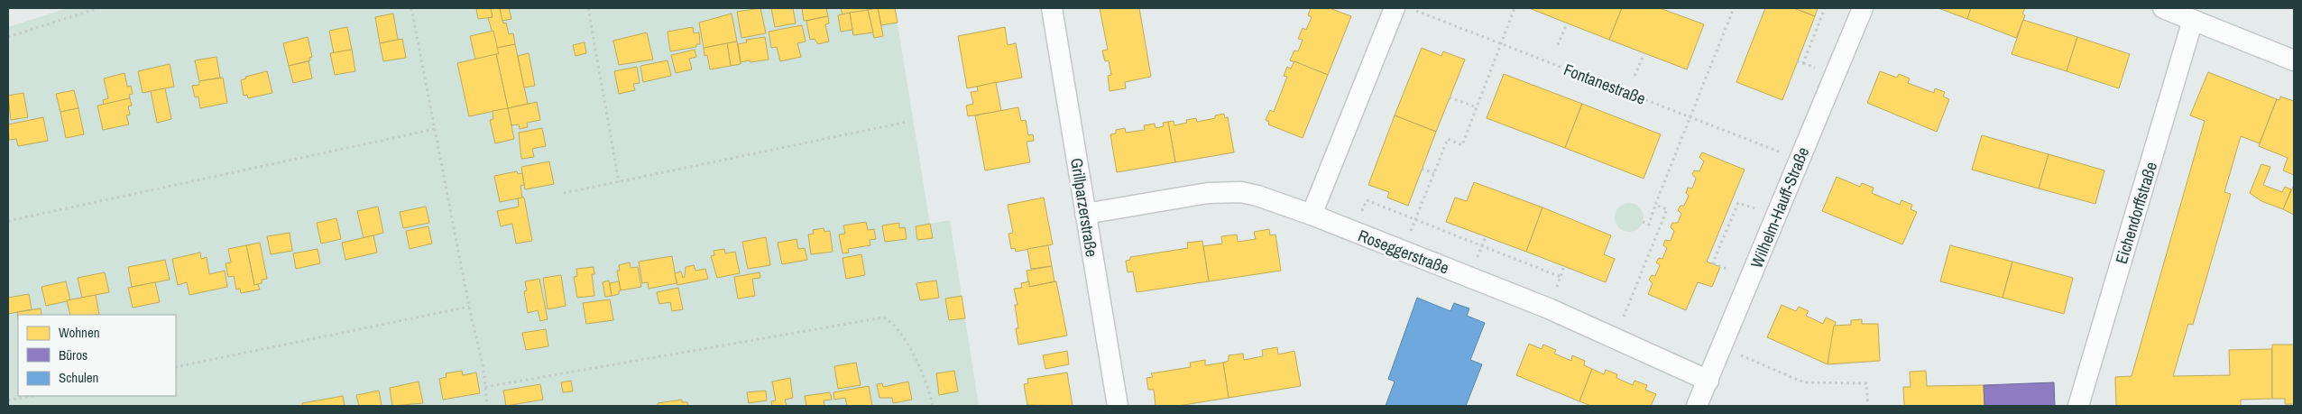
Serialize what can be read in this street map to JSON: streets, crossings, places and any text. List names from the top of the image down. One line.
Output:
{"streets":{"street":["Grillparzerstraße","Wilhelm-Hauff-Straße","Eichendorffstraße","Roseggerstraße"],"path":["Fontanestraße"]},"crossings":[["Fontanestraße","Wilhelm-Hauff-Straße"],["Grillparzerstraße","Roseggerstraße"],["Wilhelm-Hauff-Straße","Roseggerstraße"]],"legend":["Wohnen","Büros","Schulen"]}
